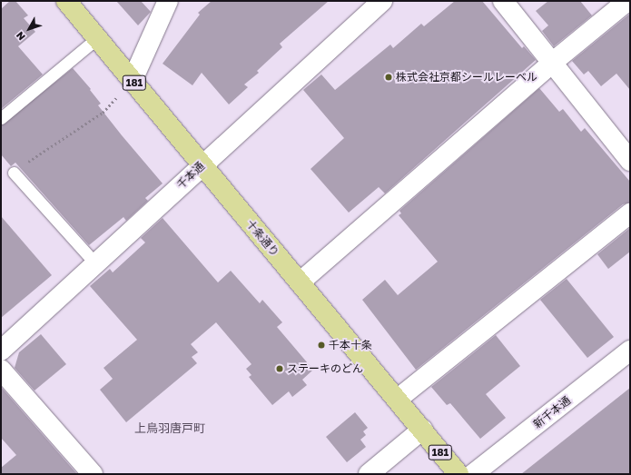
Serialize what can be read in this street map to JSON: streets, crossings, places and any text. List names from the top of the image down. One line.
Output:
{"streets":{"main road":["181","十条通り"],"street":["千本通","新千本通"]},"crossings":[["千本通","十条通り"]],"districts":["上鳥羽唐戸町"],"places":["株式会社京都シールレーベル","千本十条","ステーキのどん"],"north":"bottom left"}
